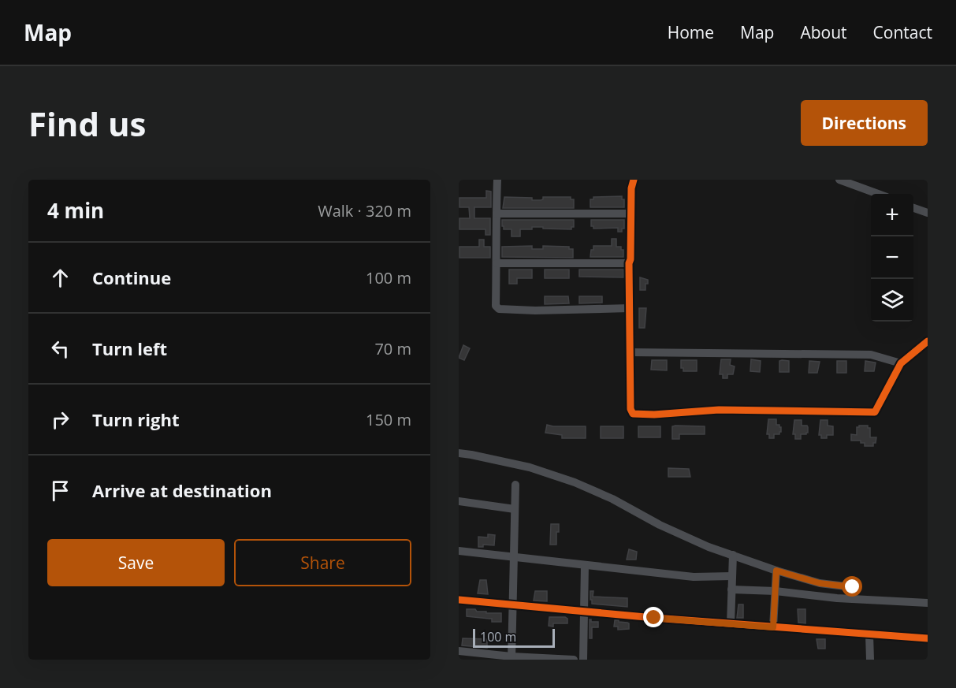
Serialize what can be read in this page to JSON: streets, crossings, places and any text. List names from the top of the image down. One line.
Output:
{"scale_bar":"100 m","page":{"header":"Map","nav":["Home","Map","About","Contact"],"buttons":["Directions",["Save","Share"]],"title":"Find us","heading":["4 min","Walk · 320 m"],"map_buttons":["+","−"],"list":[["Continue","100 m"],["Turn left","70 m"],["Turn right","150 m"],"Arrive at destination"],"scale":"100 m"}}
